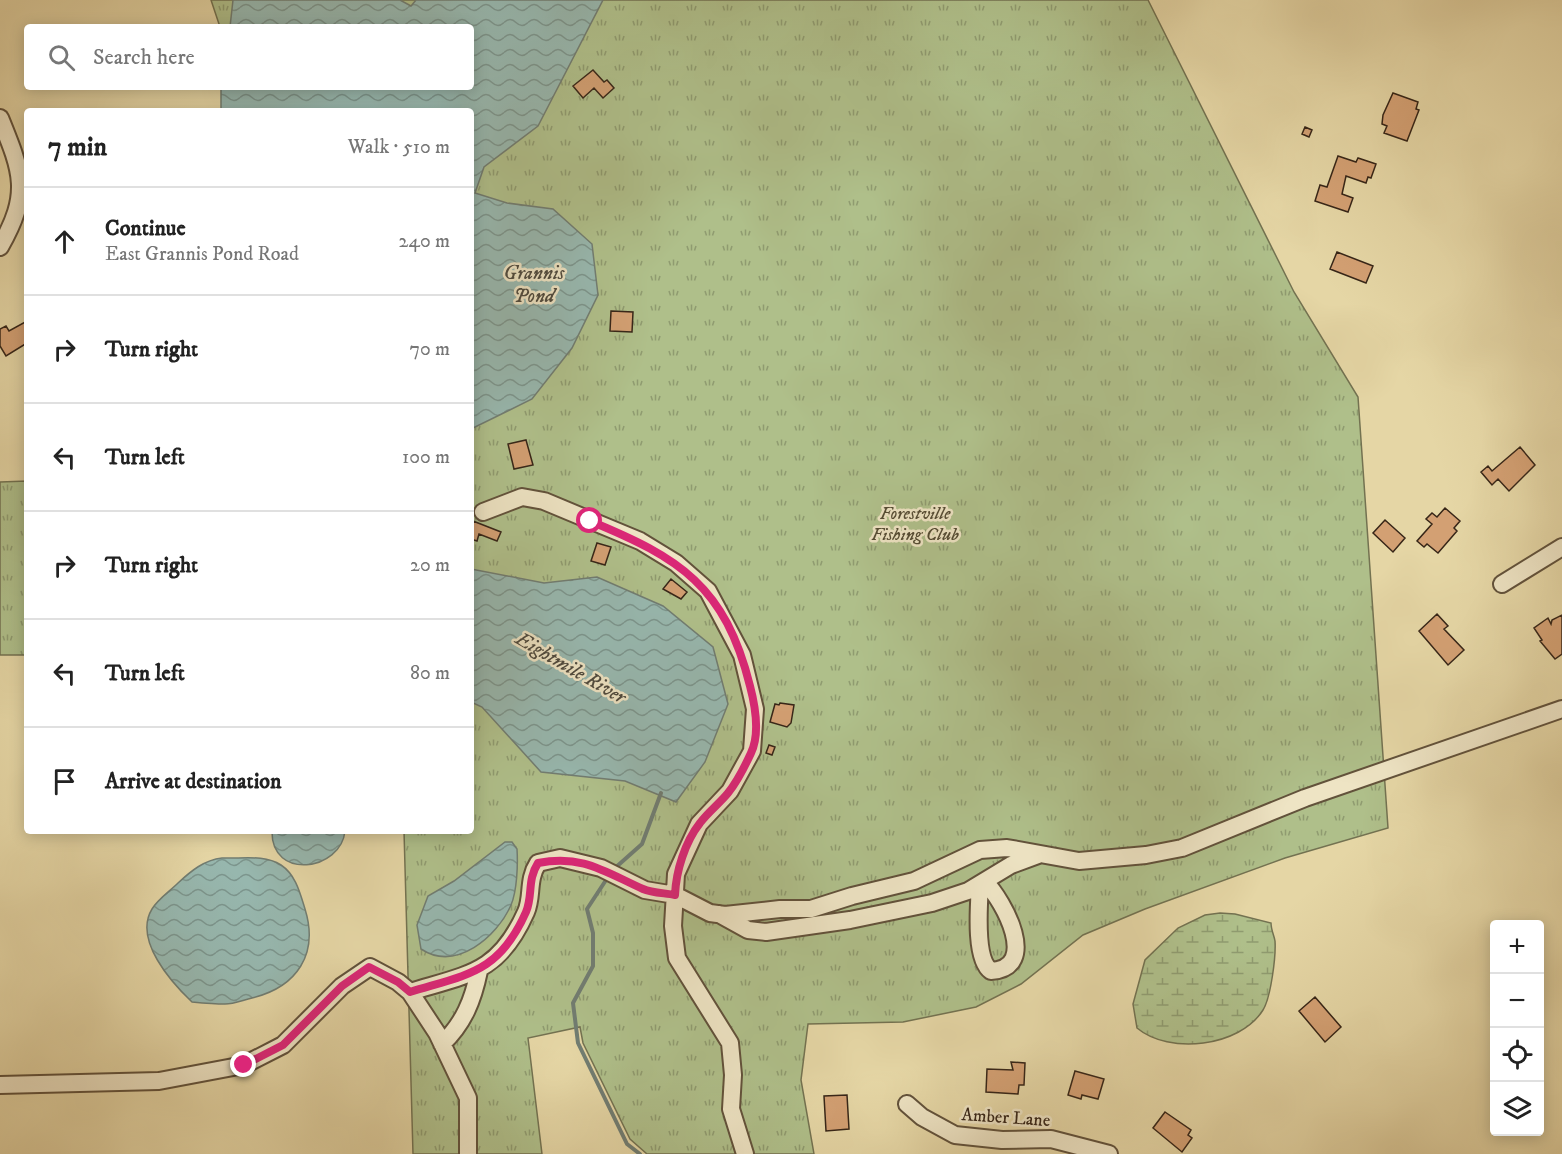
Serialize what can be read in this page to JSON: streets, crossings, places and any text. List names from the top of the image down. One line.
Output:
{"streets":{"street":["Amber Lane"]},"water":["Grannis Pond","Eightmile River"],"parks":["Forestville Fishing Club"],"page":{"search":"Search here","heading":["7 min","Walk · 510 m"],"list":[["Continue","East Grannis Pond Road","240 m"],["Turn right","70 m"],["Turn left","100 m"],["Turn right","20 m"],["Turn left","80 m"],"Arrive at destination"],"map_buttons":["+","−"]}}
